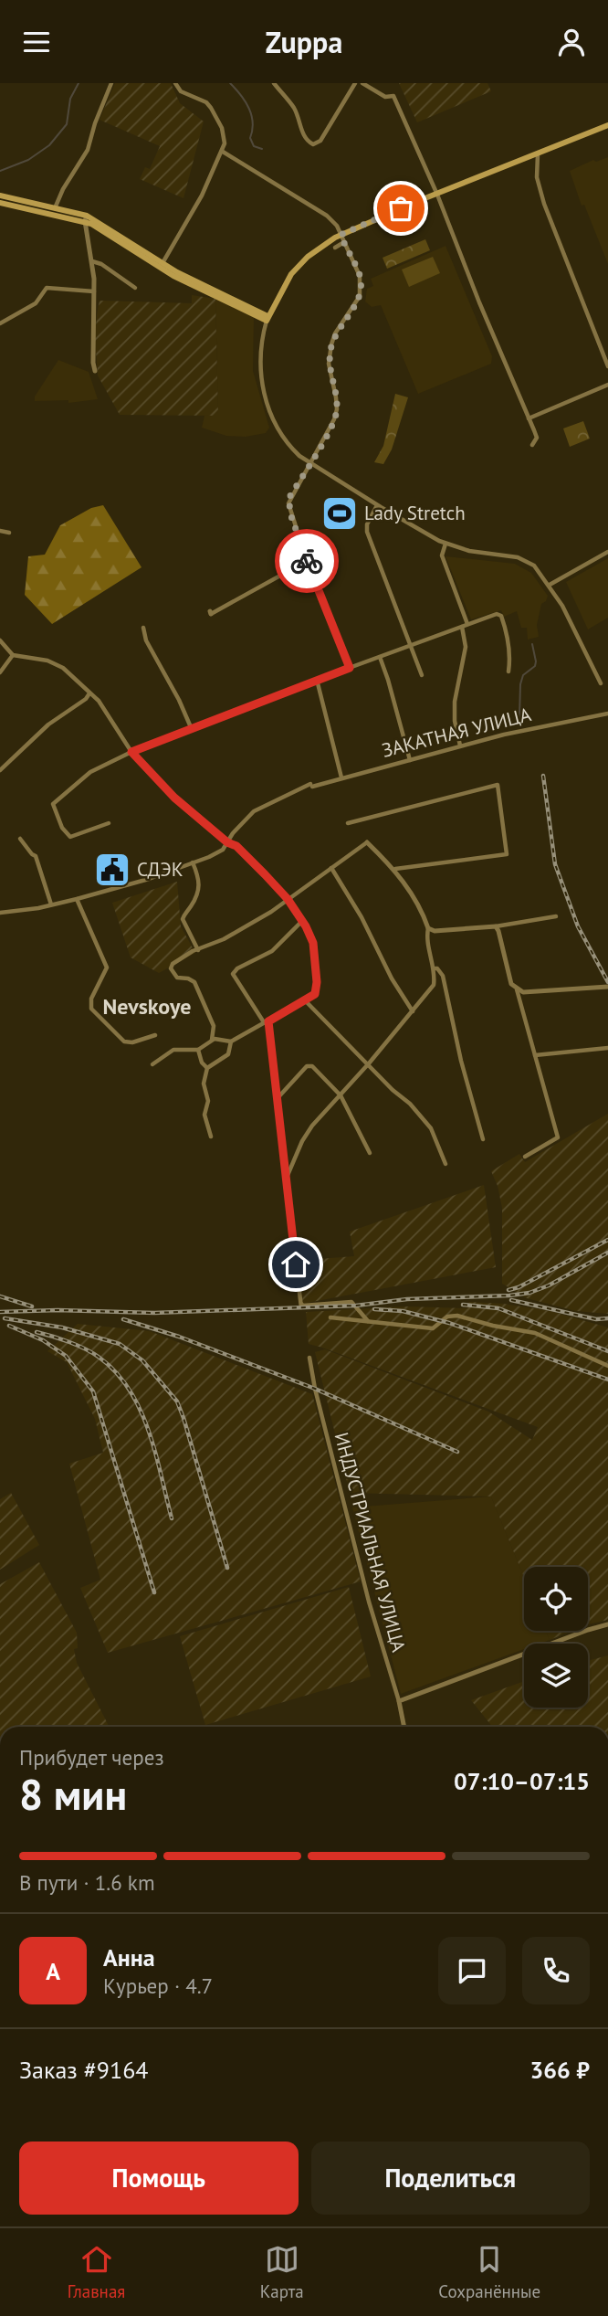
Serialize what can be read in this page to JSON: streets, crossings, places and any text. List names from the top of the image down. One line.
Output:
{"streets":{"street":["ЗАКАТНАЯ УЛИЦА","ИНДУСТРИАЛЬНАЯ УЛИЦА"]},"districts":["Nevskoye"],"places":{"sports":["Lady Stretch"],"public building":["СДЭК"]},"page":{"header":"Zuppa","heading":["8 мин","Прибудет через","07:10–07:15"],"panel":["Анна","Курьер · 4.7","Заказ #9164","366 ₽"],"bar":"В пути · 1.6 km","round":"А","buttons":["Помощь","Поделиться"],"tabs":["Главная","Карта","Сохранённые"]}}
